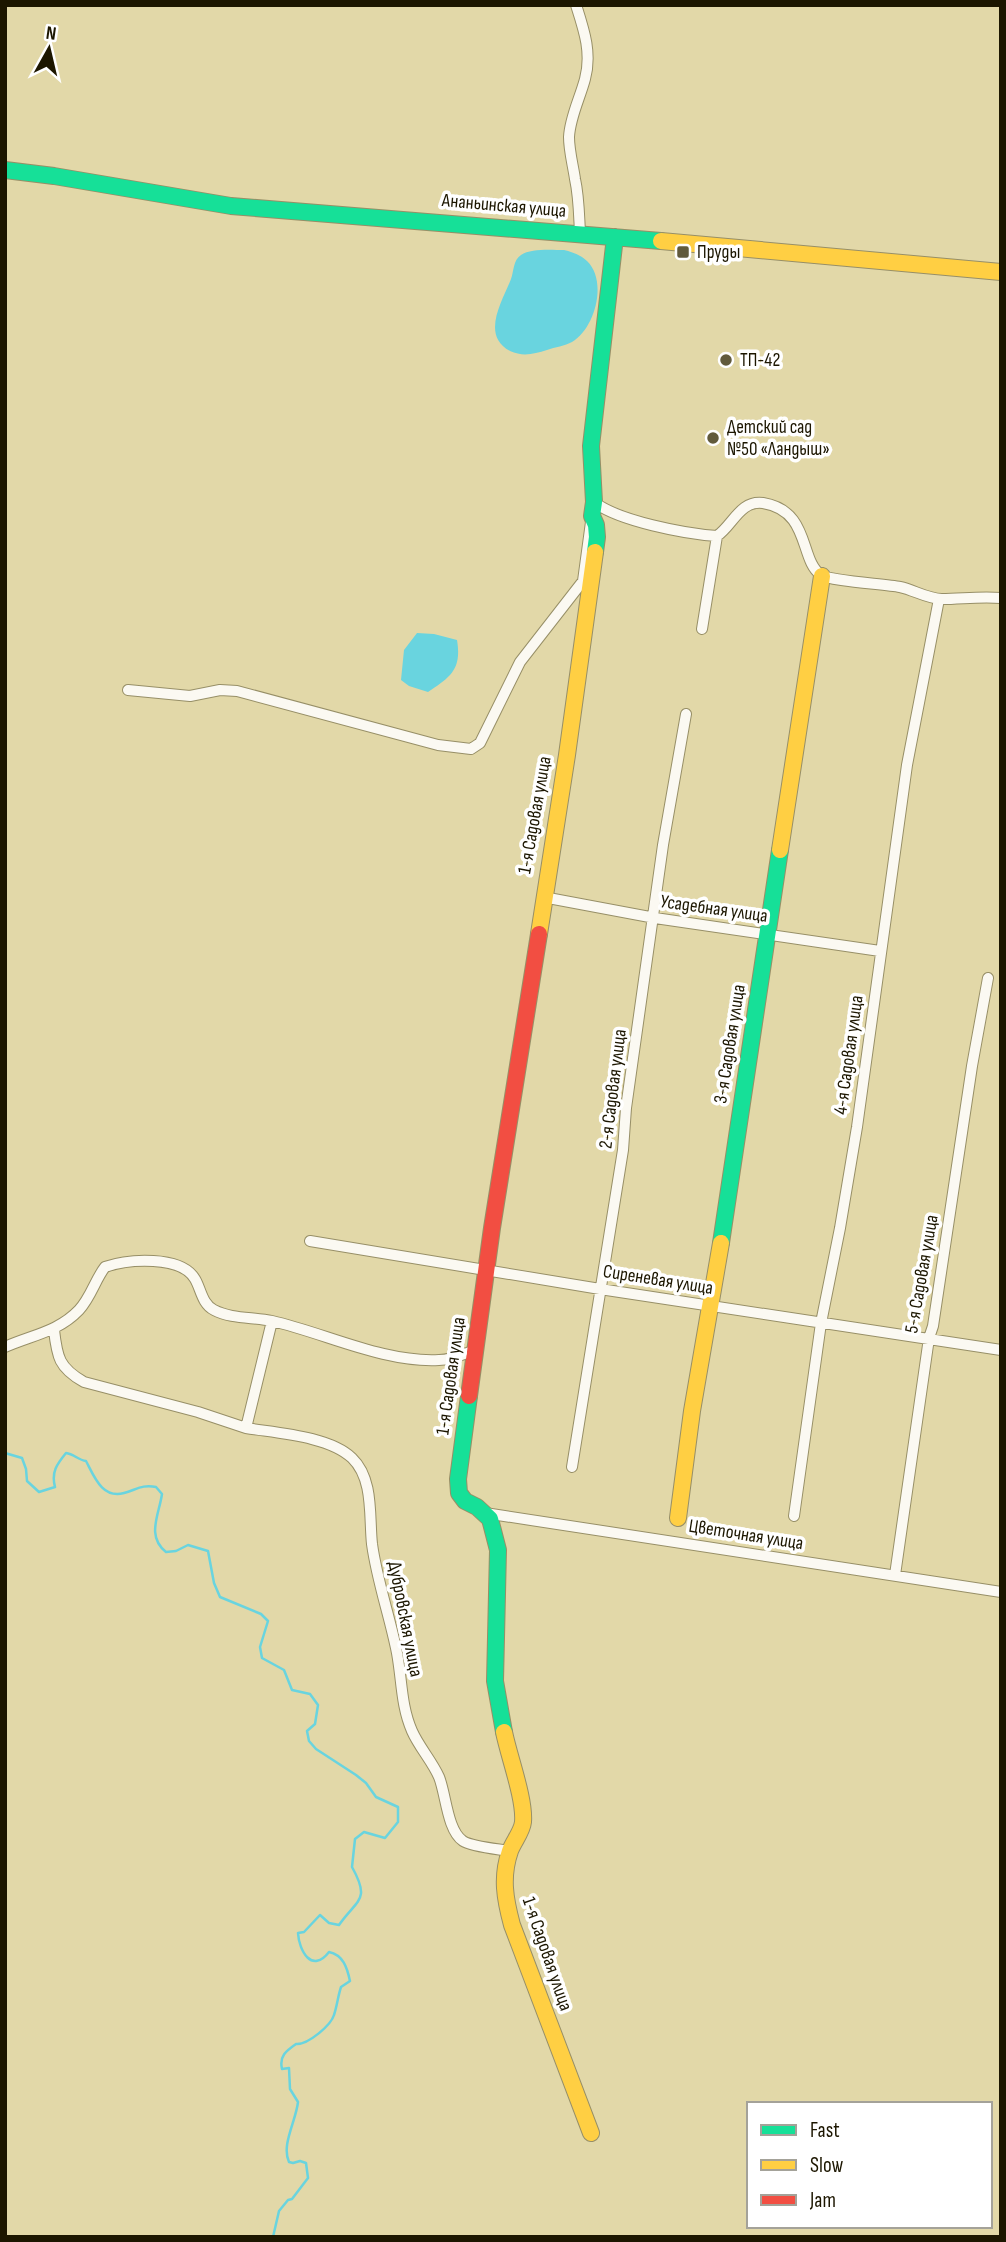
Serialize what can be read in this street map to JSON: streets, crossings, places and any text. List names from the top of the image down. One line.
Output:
{"streets":{"street":["Ананьинская улица","1-я Садовая улица","Усадебная улица","3-я Садовая улица","4-я Садовая улица","2-я Садовая улица","5-я Садовая улица","Сиреневая улица","Цветочная улица","Дубровская улица"]},"crossings":[["Ананьинская улица","1-я Садовая улица"],["1-я Садовая улица","Усадебная улица"],["1-я Садовая улица","Сиреневая улица"],["1-я Садовая улица","Цветочная улица"],["1-я Садовая улица","Дубровская улица"],["Усадебная улица","3-я Садовая улица"],["Усадебная улица","4-я Садовая улица"],["Усадебная улица","2-я Садовая улица"],["3-я Садовая улица","Сиреневая улица"],["4-я Садовая улица","Сиреневая улица"],["2-я Садовая улица","Сиреневая улица"],["5-я Садовая улица","Сиреневая улица"],["5-я Садовая улица","Цветочная улица"]],"places":{"transit":["Пруды"],"other":["ТП-42","Детский сад №50 «Ландыш»"]},"legend":["Fast","Slow","Jam"],"north":"top"}
